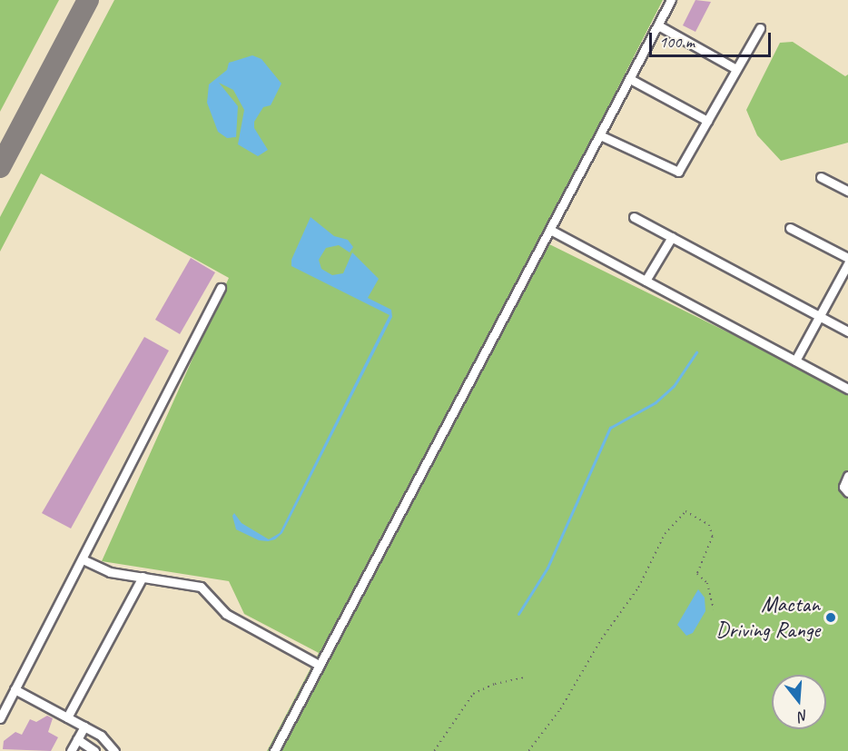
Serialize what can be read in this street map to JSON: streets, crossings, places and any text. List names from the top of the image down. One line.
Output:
{"places":["Mactan Driving Range"],"scale_bar":"100 m","north":"bottom"}
